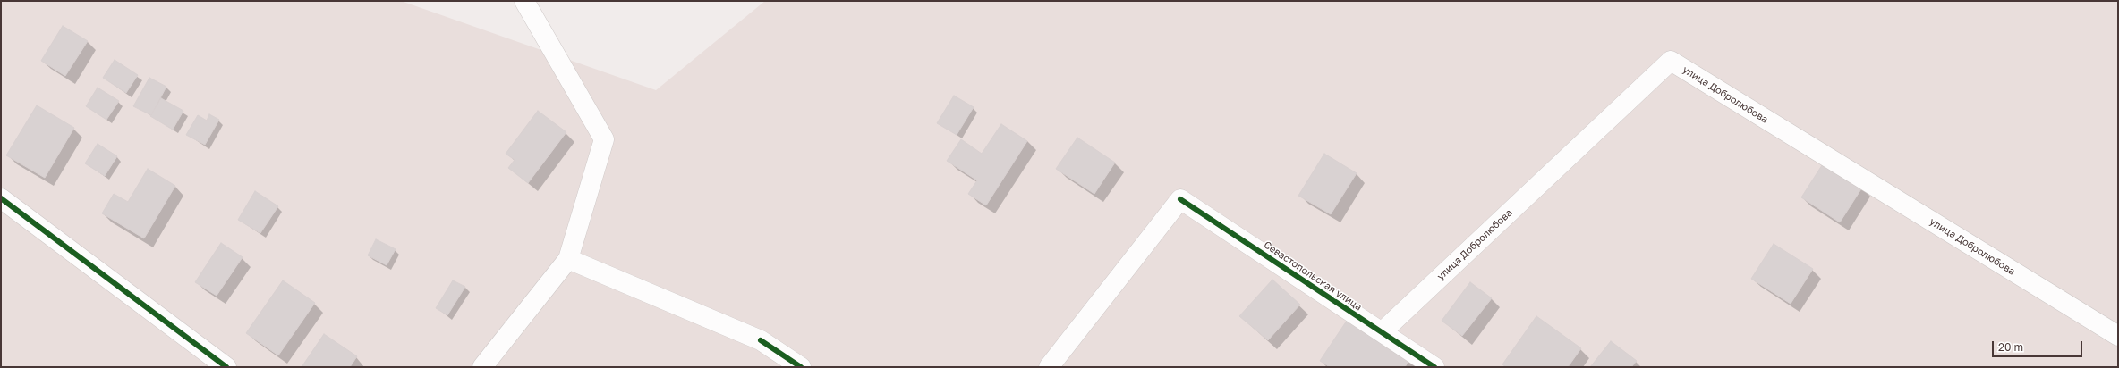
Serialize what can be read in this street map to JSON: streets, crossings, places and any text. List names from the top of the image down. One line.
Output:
{"streets":{"street":["улица Добролюбова","Севастопольская улица"]},"crossings":[["улица Добролюбова","Севастопольская улица"]],"scale_bar":"20 m"}
